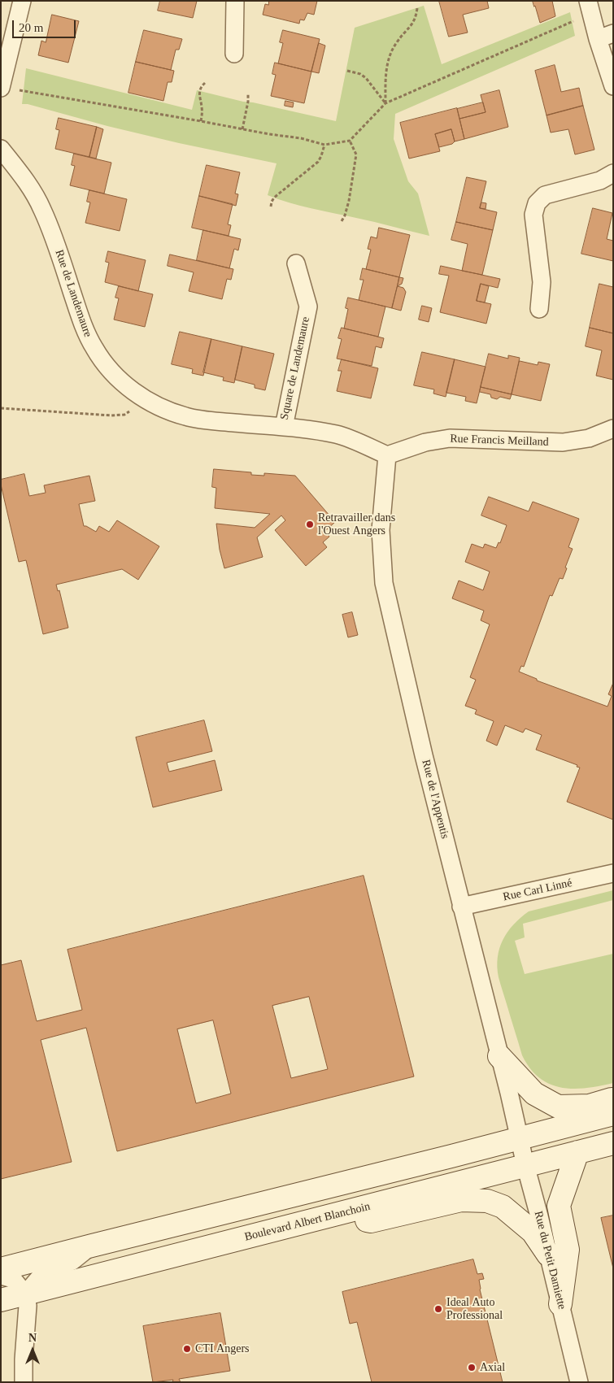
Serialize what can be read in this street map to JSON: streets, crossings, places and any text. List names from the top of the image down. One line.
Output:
{"streets":{"street":["Rue de Landemaure","Square de Landemaure","Rue Francis Meilland","Rue de l'Appentis","Rue Carl Linné","Boulevard Albert Blanchoin","Rue du Petit Damiette"]},"crossings":[["Rue de Landemaure","Square de Landemaure"],["Rue de Landemaure","Rue Francis Meilland"],["Rue de Landemaure","Rue de l'Appentis"],["Rue Francis Meilland","Rue de l'Appentis"],["Rue de l'Appentis","Rue Carl Linné"],["Rue de l'Appentis","Rue du Petit Damiette"],["Boulevard Albert Blanchoin","Rue du Petit Damiette"]],"places":["Retravailler dans l'Ouest Angers","Ideal Auto Professional","CTI Angers","Axial"],"scale_bar":"20 m","north":"top"}
